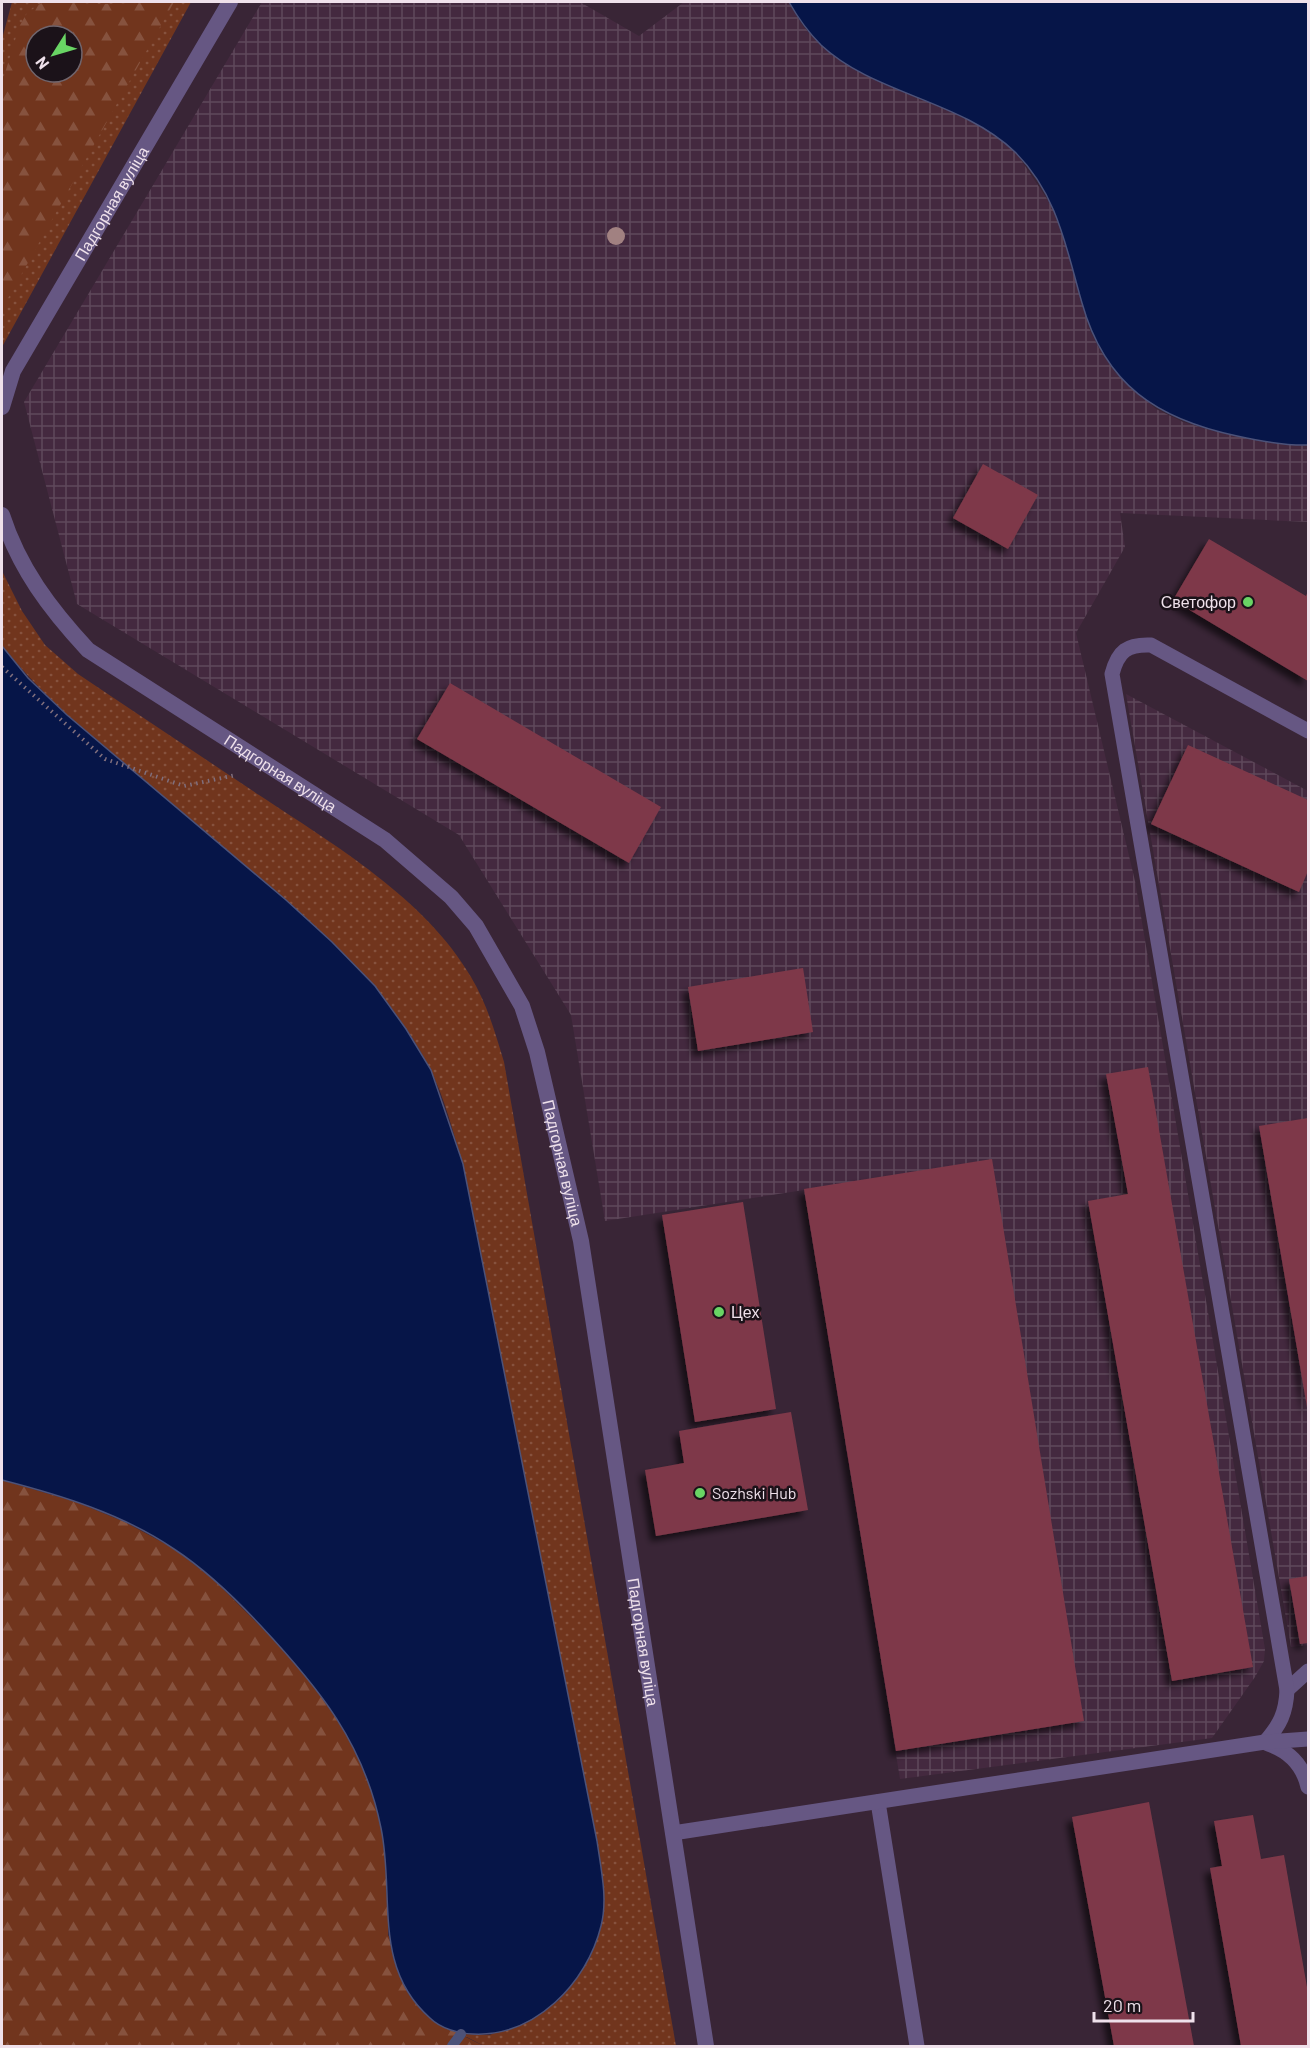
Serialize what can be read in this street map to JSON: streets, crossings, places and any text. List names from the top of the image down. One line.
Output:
{"streets":{"street":["Падгорная вуліца"]},"places":["Светофор","Цех","Sozhski Hub"],"scale_bar":"20 m","north":"bottom left"}
